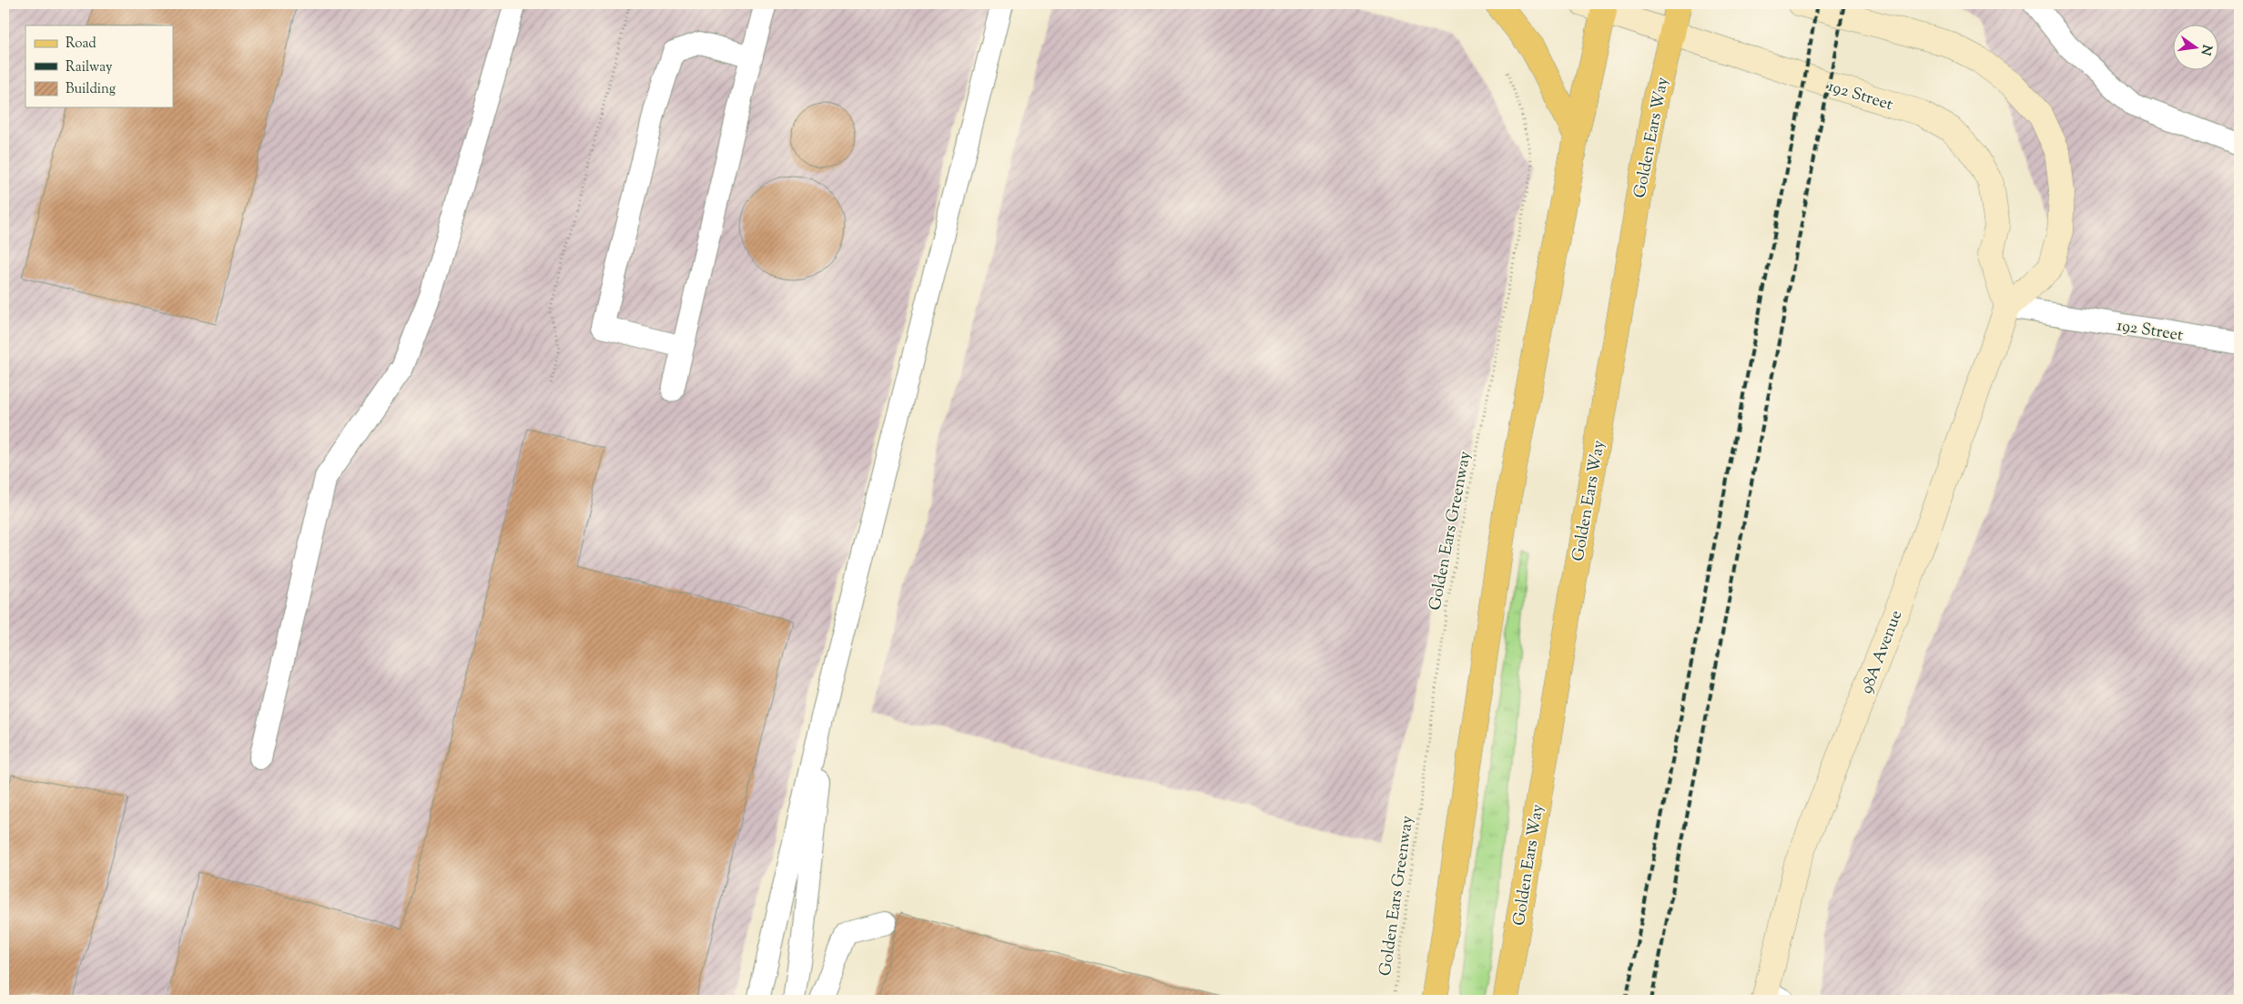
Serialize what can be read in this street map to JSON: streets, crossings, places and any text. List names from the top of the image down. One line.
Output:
{"streets":{"main road":["Golden Ears Way"],"street":["192 Street","98A Avenue"],"path":["Golden Ears Greenway"]},"crossings":[["192 Street","Golden Ears Way"],["192 Street","98A Avenue"]],"legend":["Road","Railway","Building"],"north":"right"}
